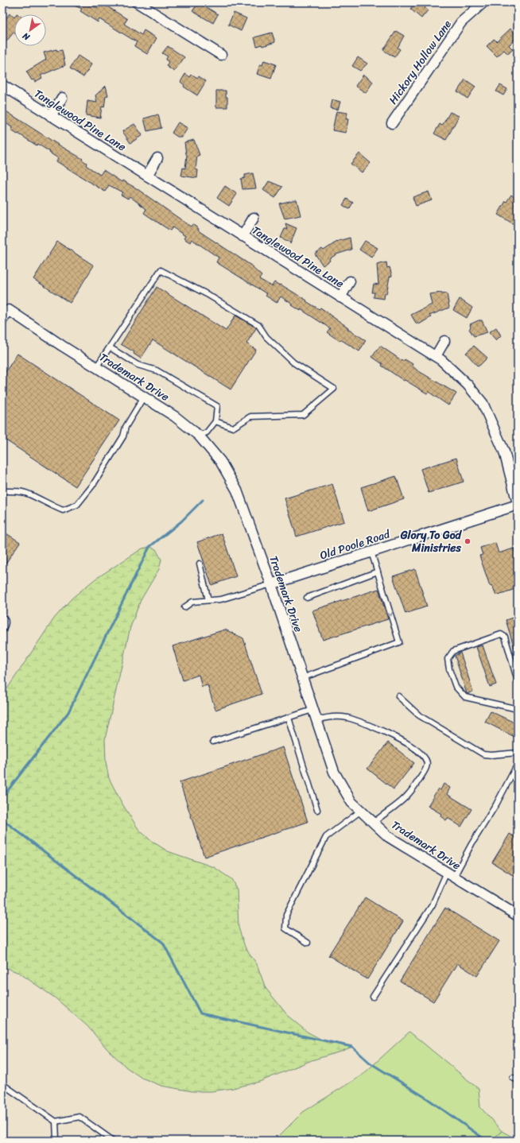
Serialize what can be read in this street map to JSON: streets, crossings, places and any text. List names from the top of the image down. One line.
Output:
{"streets":{"street":["Hickory Hollow Lane","Tanglewood Pine Lane","Trademark Drive","Old Poole Road"]},"crossings":[["Tanglewood Pine Lane","Old Poole Road"],["Trademark Drive","Old Poole Road"]],"places":["Glory To God Ministries"],"north":"bottom left"}
